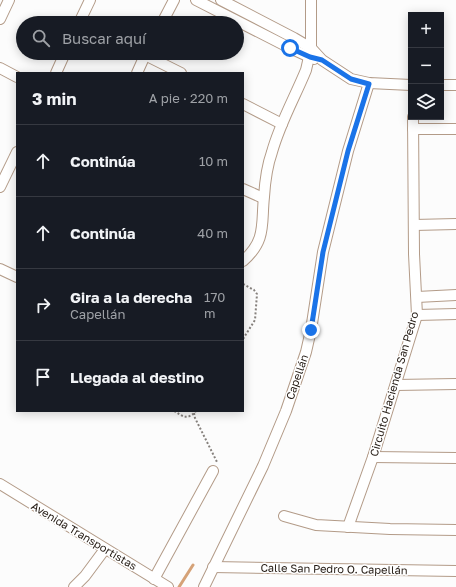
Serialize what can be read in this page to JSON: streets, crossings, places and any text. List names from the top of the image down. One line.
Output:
{"streets":{"street":["Capellán","Circuito Hacienda San Pedro","Avenida Transportistas","Calle San Pedro O. Capellán"]},"crossings":[["Capellán","Calle San Pedro O. Capellán"]],"page":{"map_buttons":["+","−"],"search":"Buscar aquí","heading":["3 min","A pie · 220 m"],"list":[["Continúa","10 m"],["Continúa","40 m"],["Gira a la derecha","Capellán","170 m"],"Llegada al destino"]}}
